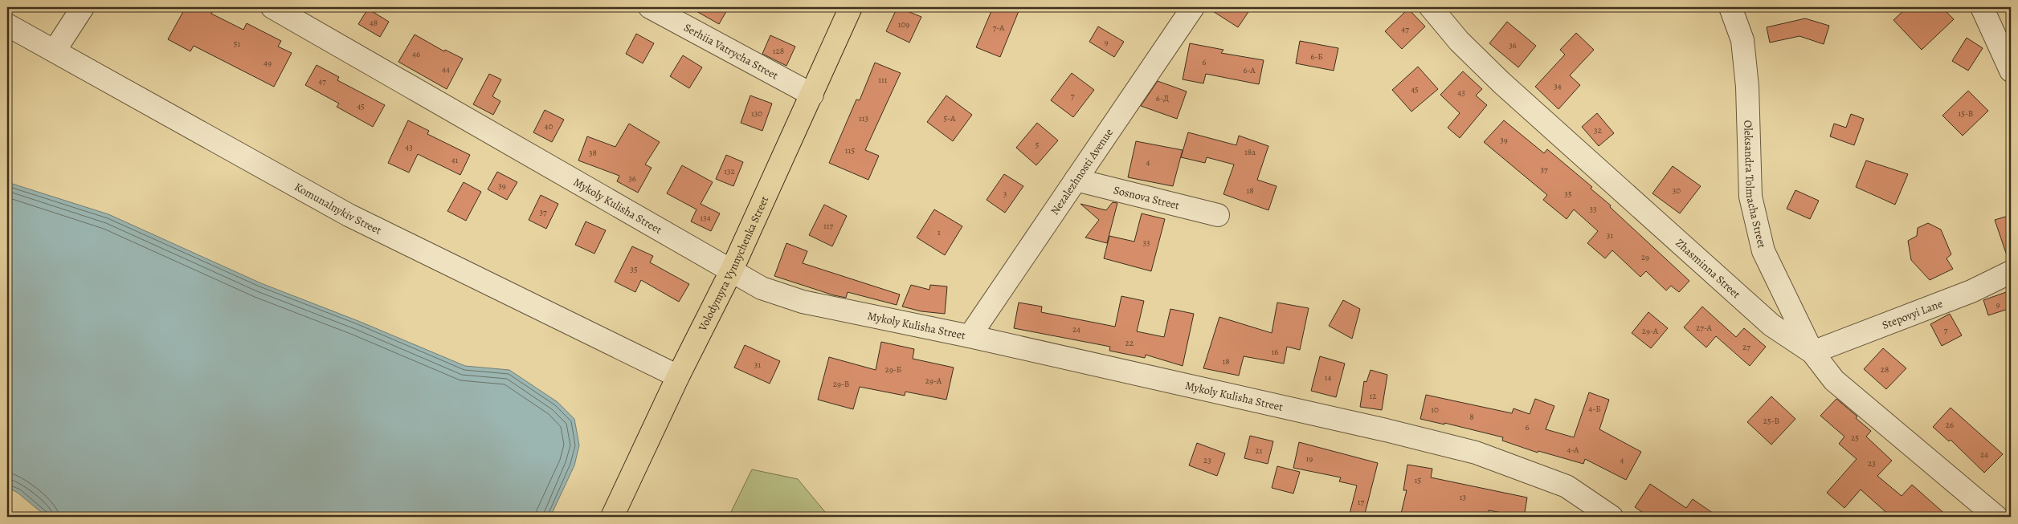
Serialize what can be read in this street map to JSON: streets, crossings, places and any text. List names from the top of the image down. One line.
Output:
{"streets":{"main road":["Volodymyra Vynnychenka Street"],"street":["Serhiia Vatrycha Street","Nezalezhnosti Avenue","Oleksandra Tolmacha Street","Sosnova Street","Mykoly Kulisha Street","Komunalnykiv Street","Zhasminna Street","Stepovyi Lane"]},"crossings":[["Serhiia Vatrycha Street","Volodymyra Vynnychenka Street"],["Nezalezhnosti Avenue","Sosnova Street"],["Nezalezhnosti Avenue","Mykoly Kulisha Street"],["Oleksandra Tolmacha Street","Zhasminna Street"],["Oleksandra Tolmacha Street","Stepovyi Lane"],["Mykoly Kulisha Street","Volodymyra Vynnychenka Street"],["Komunalnykiv Street","Volodymyra Vynnychenka Street"],["Zhasminna Street","Stepovyi Lane"]],"house_numbers":["48","109","7-А","47","9","51","36","128","46","6-Б","6","49","44","6-А","111","47","34","45","43","7","6-Д","45","130","15-В","113","5-А","40","32","39","5","43","115","18а","38","41","4","37","132","36","39","18","30","3","35","33","37","134","117","1","31","33","29","35","9","27-А","24","7","29-А","22","27","16","18","31","29-Б","28","14","29-А","29-В","12","4-Б","10","8","25-В","26","6","25","4-А","21","24","19","23","4","23","15","13","17"]}
